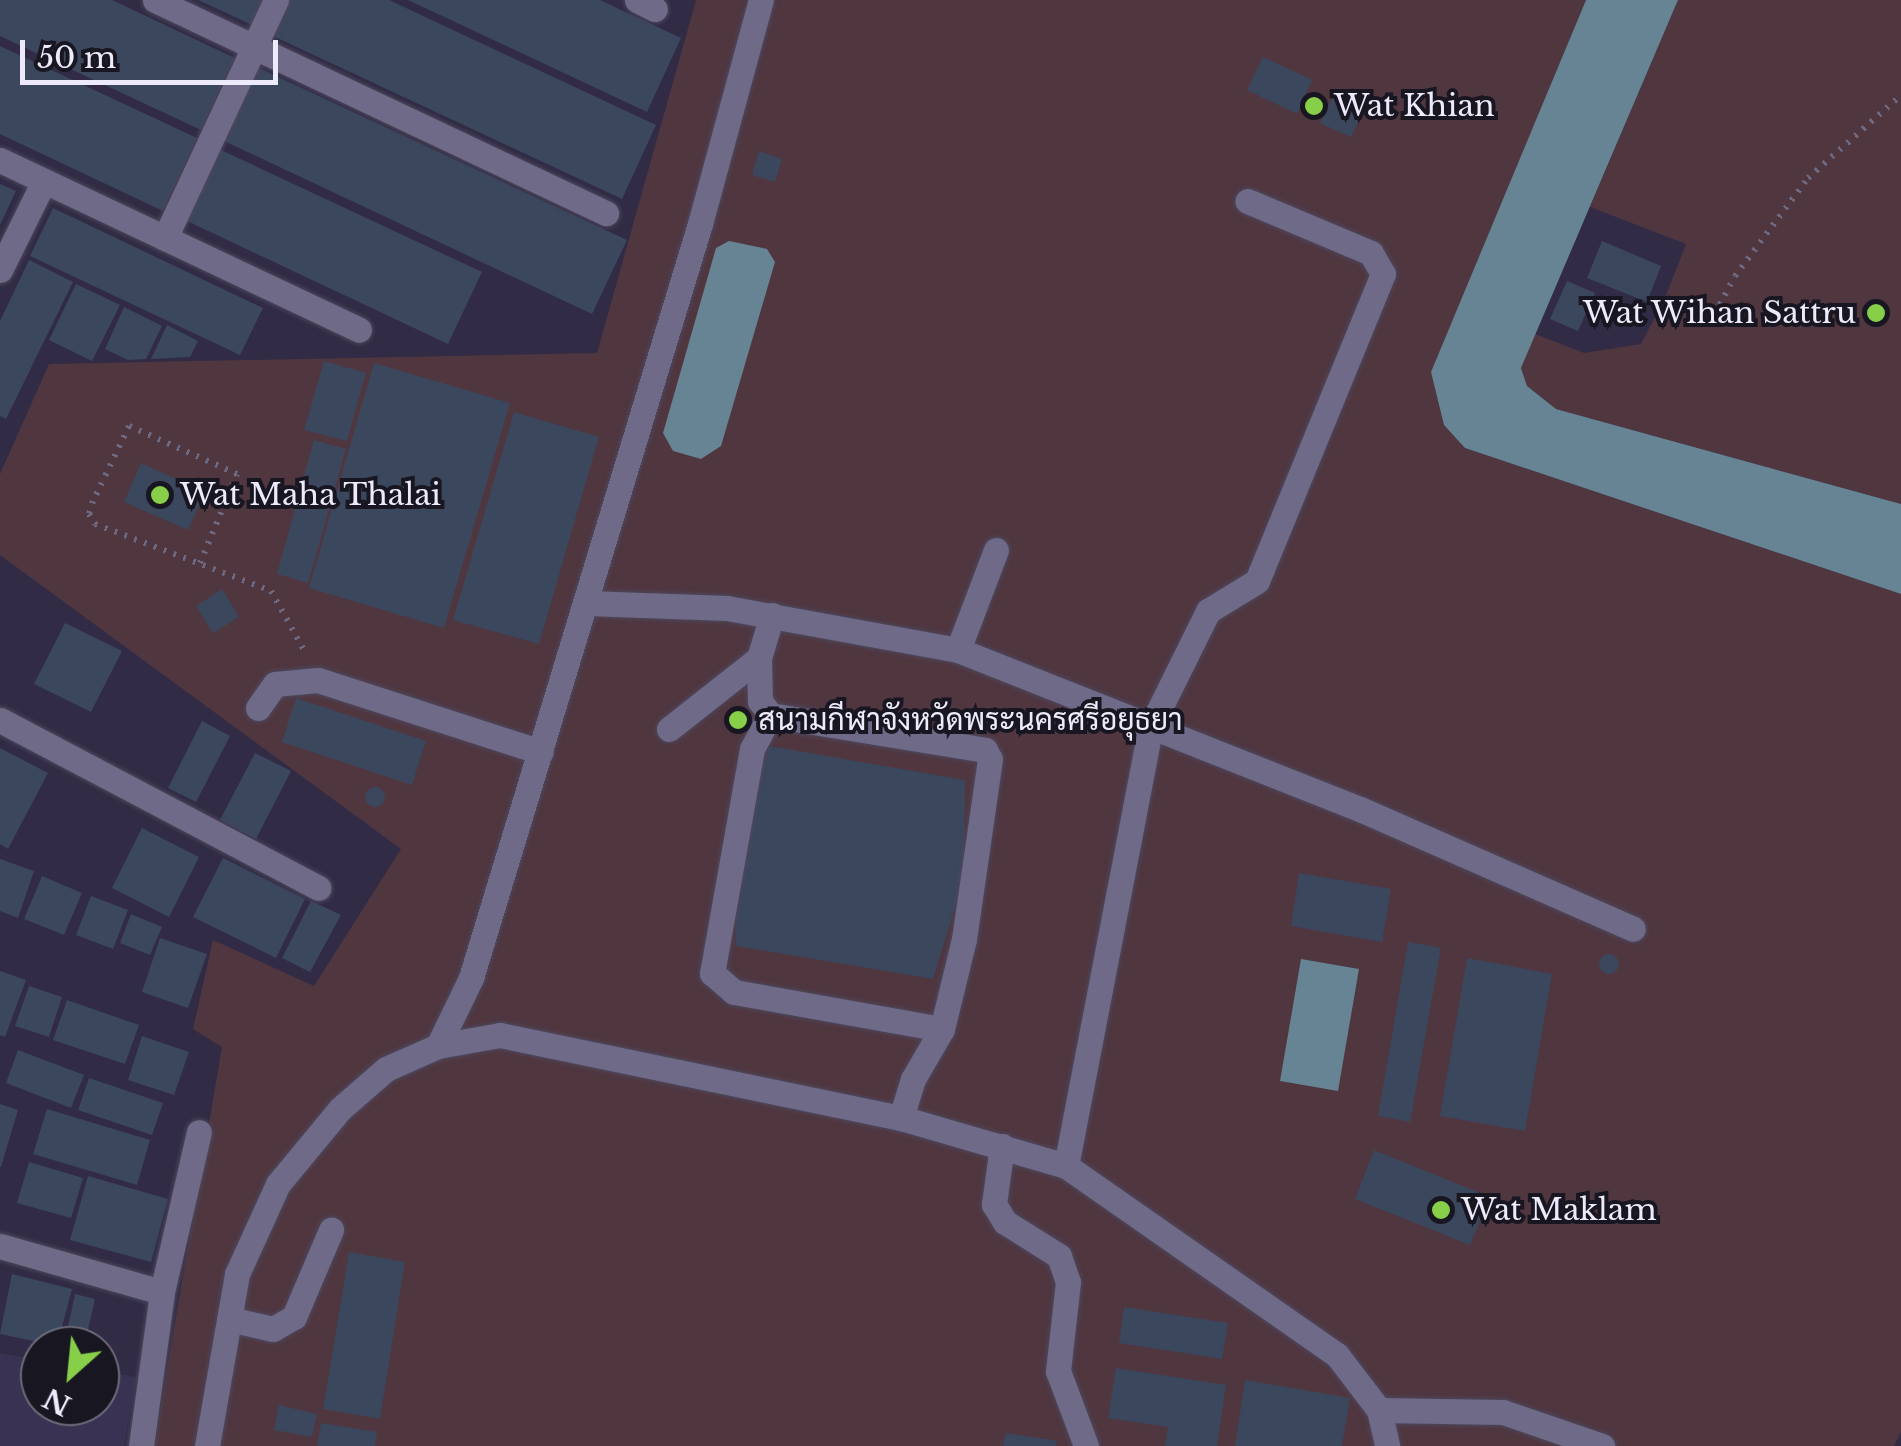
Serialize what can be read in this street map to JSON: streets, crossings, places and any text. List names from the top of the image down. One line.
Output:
{"places":["Wat Khian","Wat Wihan Sattru","Wat Maha Thalai","สนามกีฬาจังหวัดพระนครศรีอยุธยา","Wat Maklam"],"scale_bar":"50 m","north":"bottom left"}
